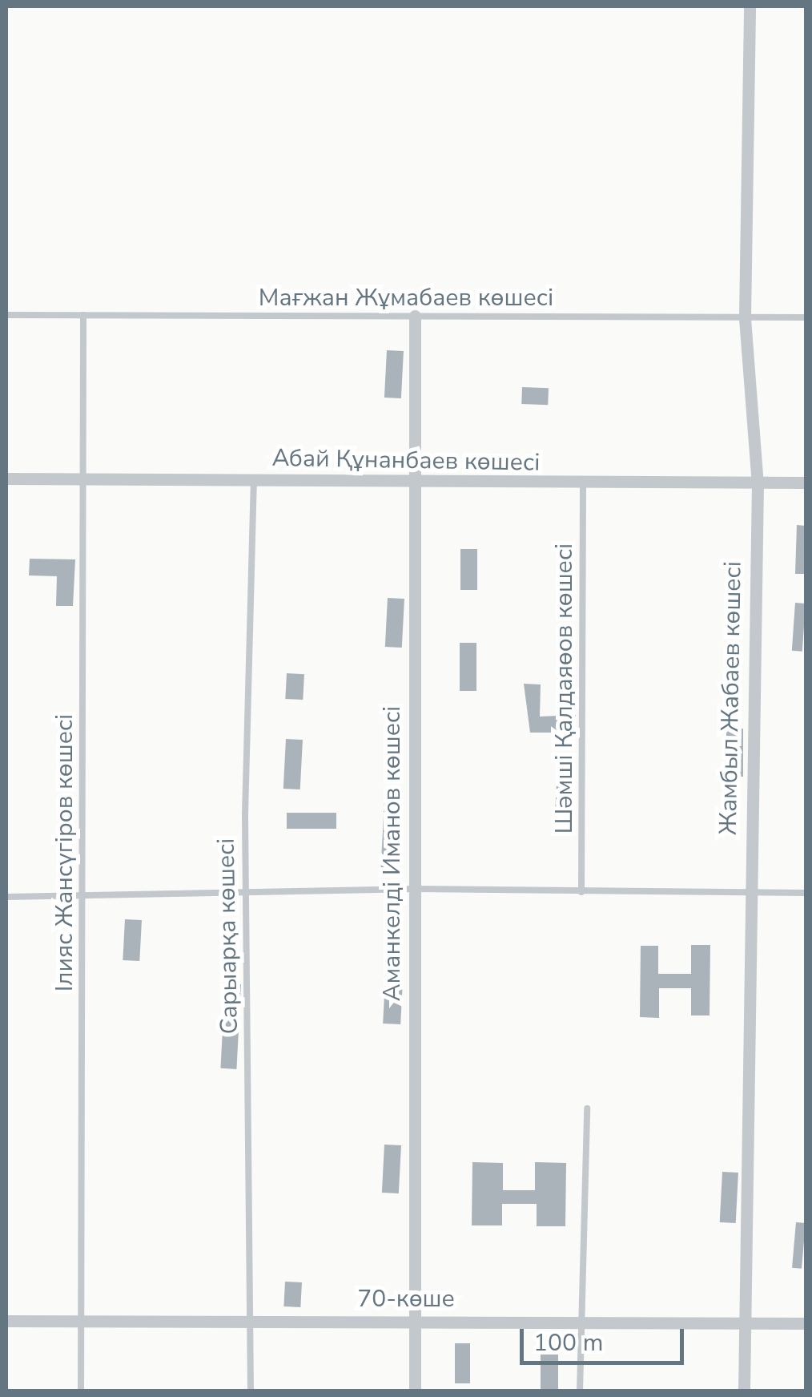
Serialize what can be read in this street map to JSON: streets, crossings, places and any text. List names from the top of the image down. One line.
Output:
{"streets":{"street":["Абай Құнанбаев көшесі","Жамбыл Жабаев көшесі","Аманкелді Иманов көшесі","70-көше"],"lane":["Мағжан Жұмабаев көшесі","Шәмші Қалдаяөов көшесі","Ілияс Жансүгіров көшесі","Сарыарқа көшесі"]},"crossings":[["Мағжан Жұмабаев көшесі","Жамбыл Жабаев көшесі"],["Мағжан Жұмабаев көшесі","Ілияс Жансүгіров көшесі"],["Мағжан Жұмабаев көшесі","Аманкелді Иманов көшесі"],["Абай Құнанбаев көшесі","Шәмші Қалдаяөов көшесі"],["Абай Құнанбаев көшесі","Жамбыл Жабаев көшесі"],["Абай Құнанбаев көшесі","Ілияс Жансүгіров көшесі"],["Абай Құнанбаев көшесі","Аманкелді Иманов көшесі"],["Абай Құнанбаев көшесі","Сарыарқа көшесі"],["Жамбыл Жабаев көшесі","70-көше"],["Ілияс Жансүгіров көшесі","70-көше"],["Аманкелді Иманов көшесі","70-көше"],["Сарыарқа көшесі","70-көше"]],"scale_bar":"100 m"}
